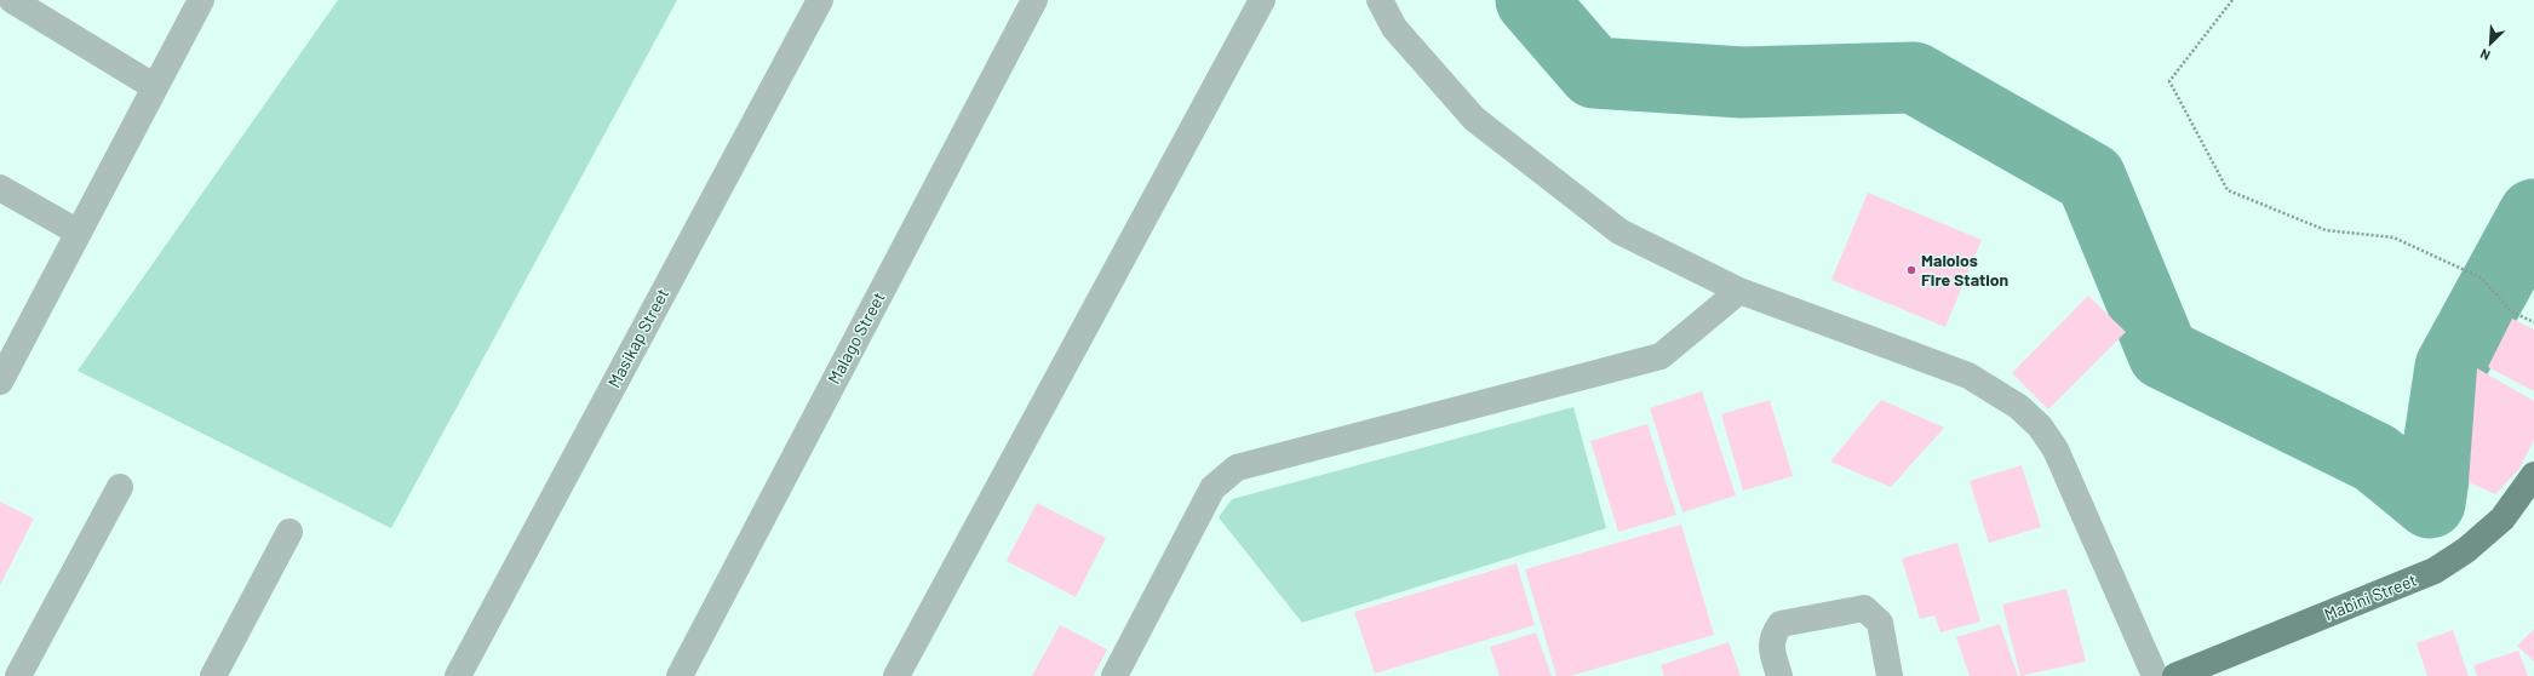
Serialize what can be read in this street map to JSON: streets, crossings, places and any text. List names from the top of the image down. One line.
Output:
{"streets":{"main road":["Mabini Street"],"street":["Masikap Street","Malago Street"]},"places":["Malolos Fire Station"],"north":"bottom left"}
